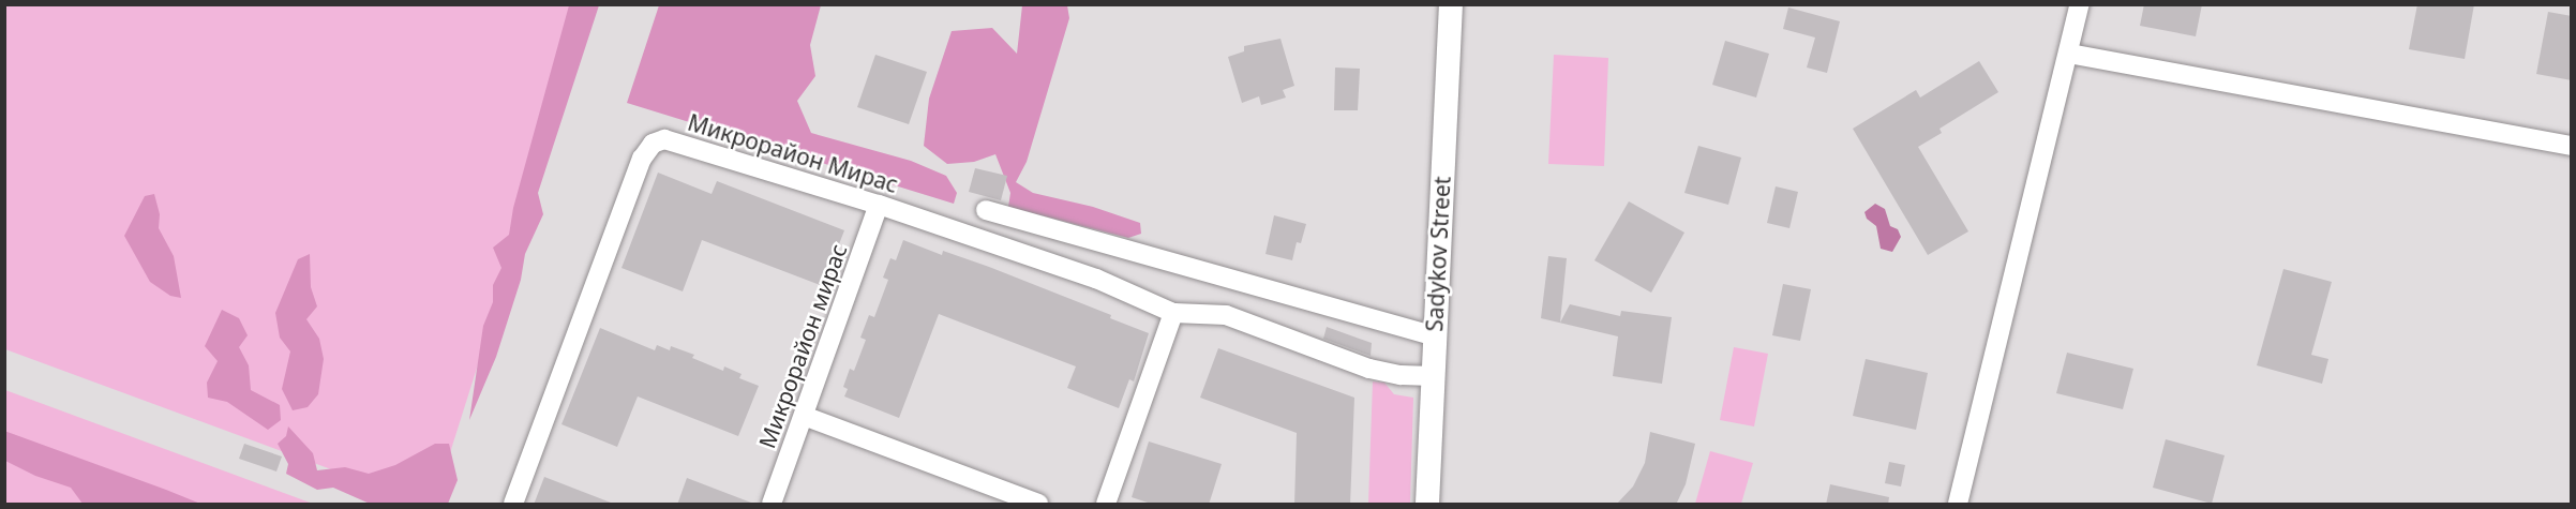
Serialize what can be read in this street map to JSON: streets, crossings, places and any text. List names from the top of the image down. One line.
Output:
{"streets":{"street":["Микрорайон Мирас","Sadykov Street","Микрорайон мирас"]},"crossings":[["Микрорайон Мирас","Sadykov Street"],["Микрорайон Мирас","Микрорайон мирас"]]}
